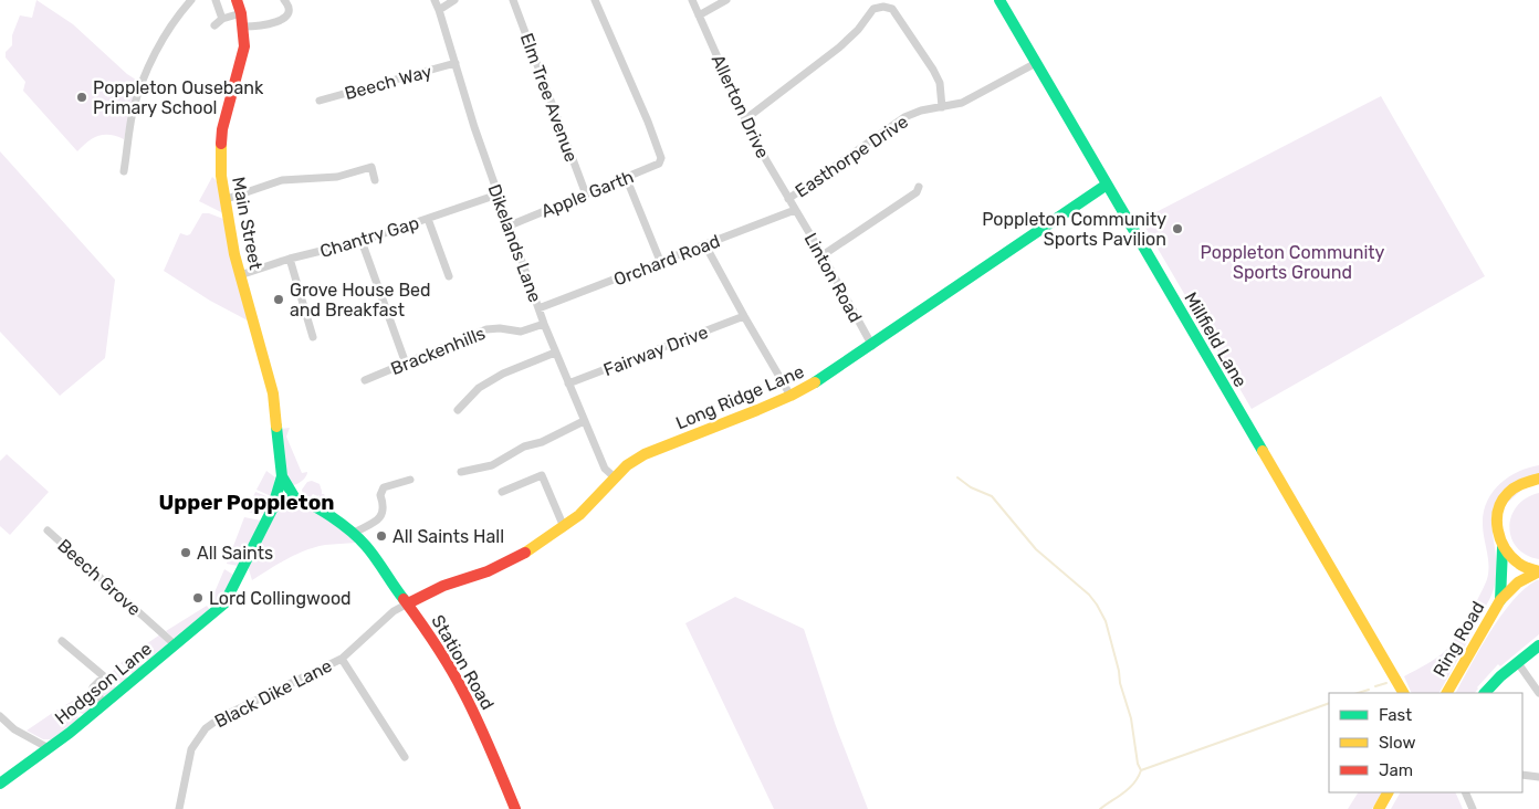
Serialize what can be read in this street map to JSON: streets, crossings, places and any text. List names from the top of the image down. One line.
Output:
{"streets":{"main road":["Main Street","Millfield Lane","Long Ridge Lane","Ring Road","Station Road","Hodgson Lane"],"street":["Beech Way","Elm Tree Avenue","Allerton Drive","Easthorpe Drive","Apple Garth","Chantry Gap","Dikelands Lane","Orchard Road","Linton Road","Brackenhills","Fairway Drive","Beech Grove","Black Dike Lane"]},"crossings":[["Beech Way","Dikelands Lane"],["Elm Tree Avenue","Apple Garth"],["Allerton Drive","Easthorpe Drive"],["Allerton Drive","Orchard Road"],["Allerton Drive","Linton Road"],["Easthorpe Drive","Millfield Lane"],["Apple Garth","Dikelands Lane"],["Main Street","Chantry Gap"],["Chantry Gap","Dikelands Lane"],["Dikelands Lane","Orchard Road"],["Dikelands Lane","Brackenhills"],["Dikelands Lane","Fairway Drive"],["Dikelands Lane","Long Ridge Lane"],["Orchard Road","Linton Road"],["Linton Road","Long Ridge Lane"],["Millfield Lane","Long Ridge Lane"],["Long Ridge Lane","Station Road"],["Long Ridge Lane","Black Dike Lane"],["Beech Grove","Hodgson Lane"],["Station Road","Black Dike Lane"]],"districts":["Upper Poppleton"],"parks":["Poppleton Community Sports Ground"],"places":["Poppleton Ousebank Primary School","Poppleton Community Sports Pavilion","Grove House Bed and Breakfast","All Saints Hall","All Saints","Lord Collingwood"],"legend":["Fast","Slow","Jam"]}
